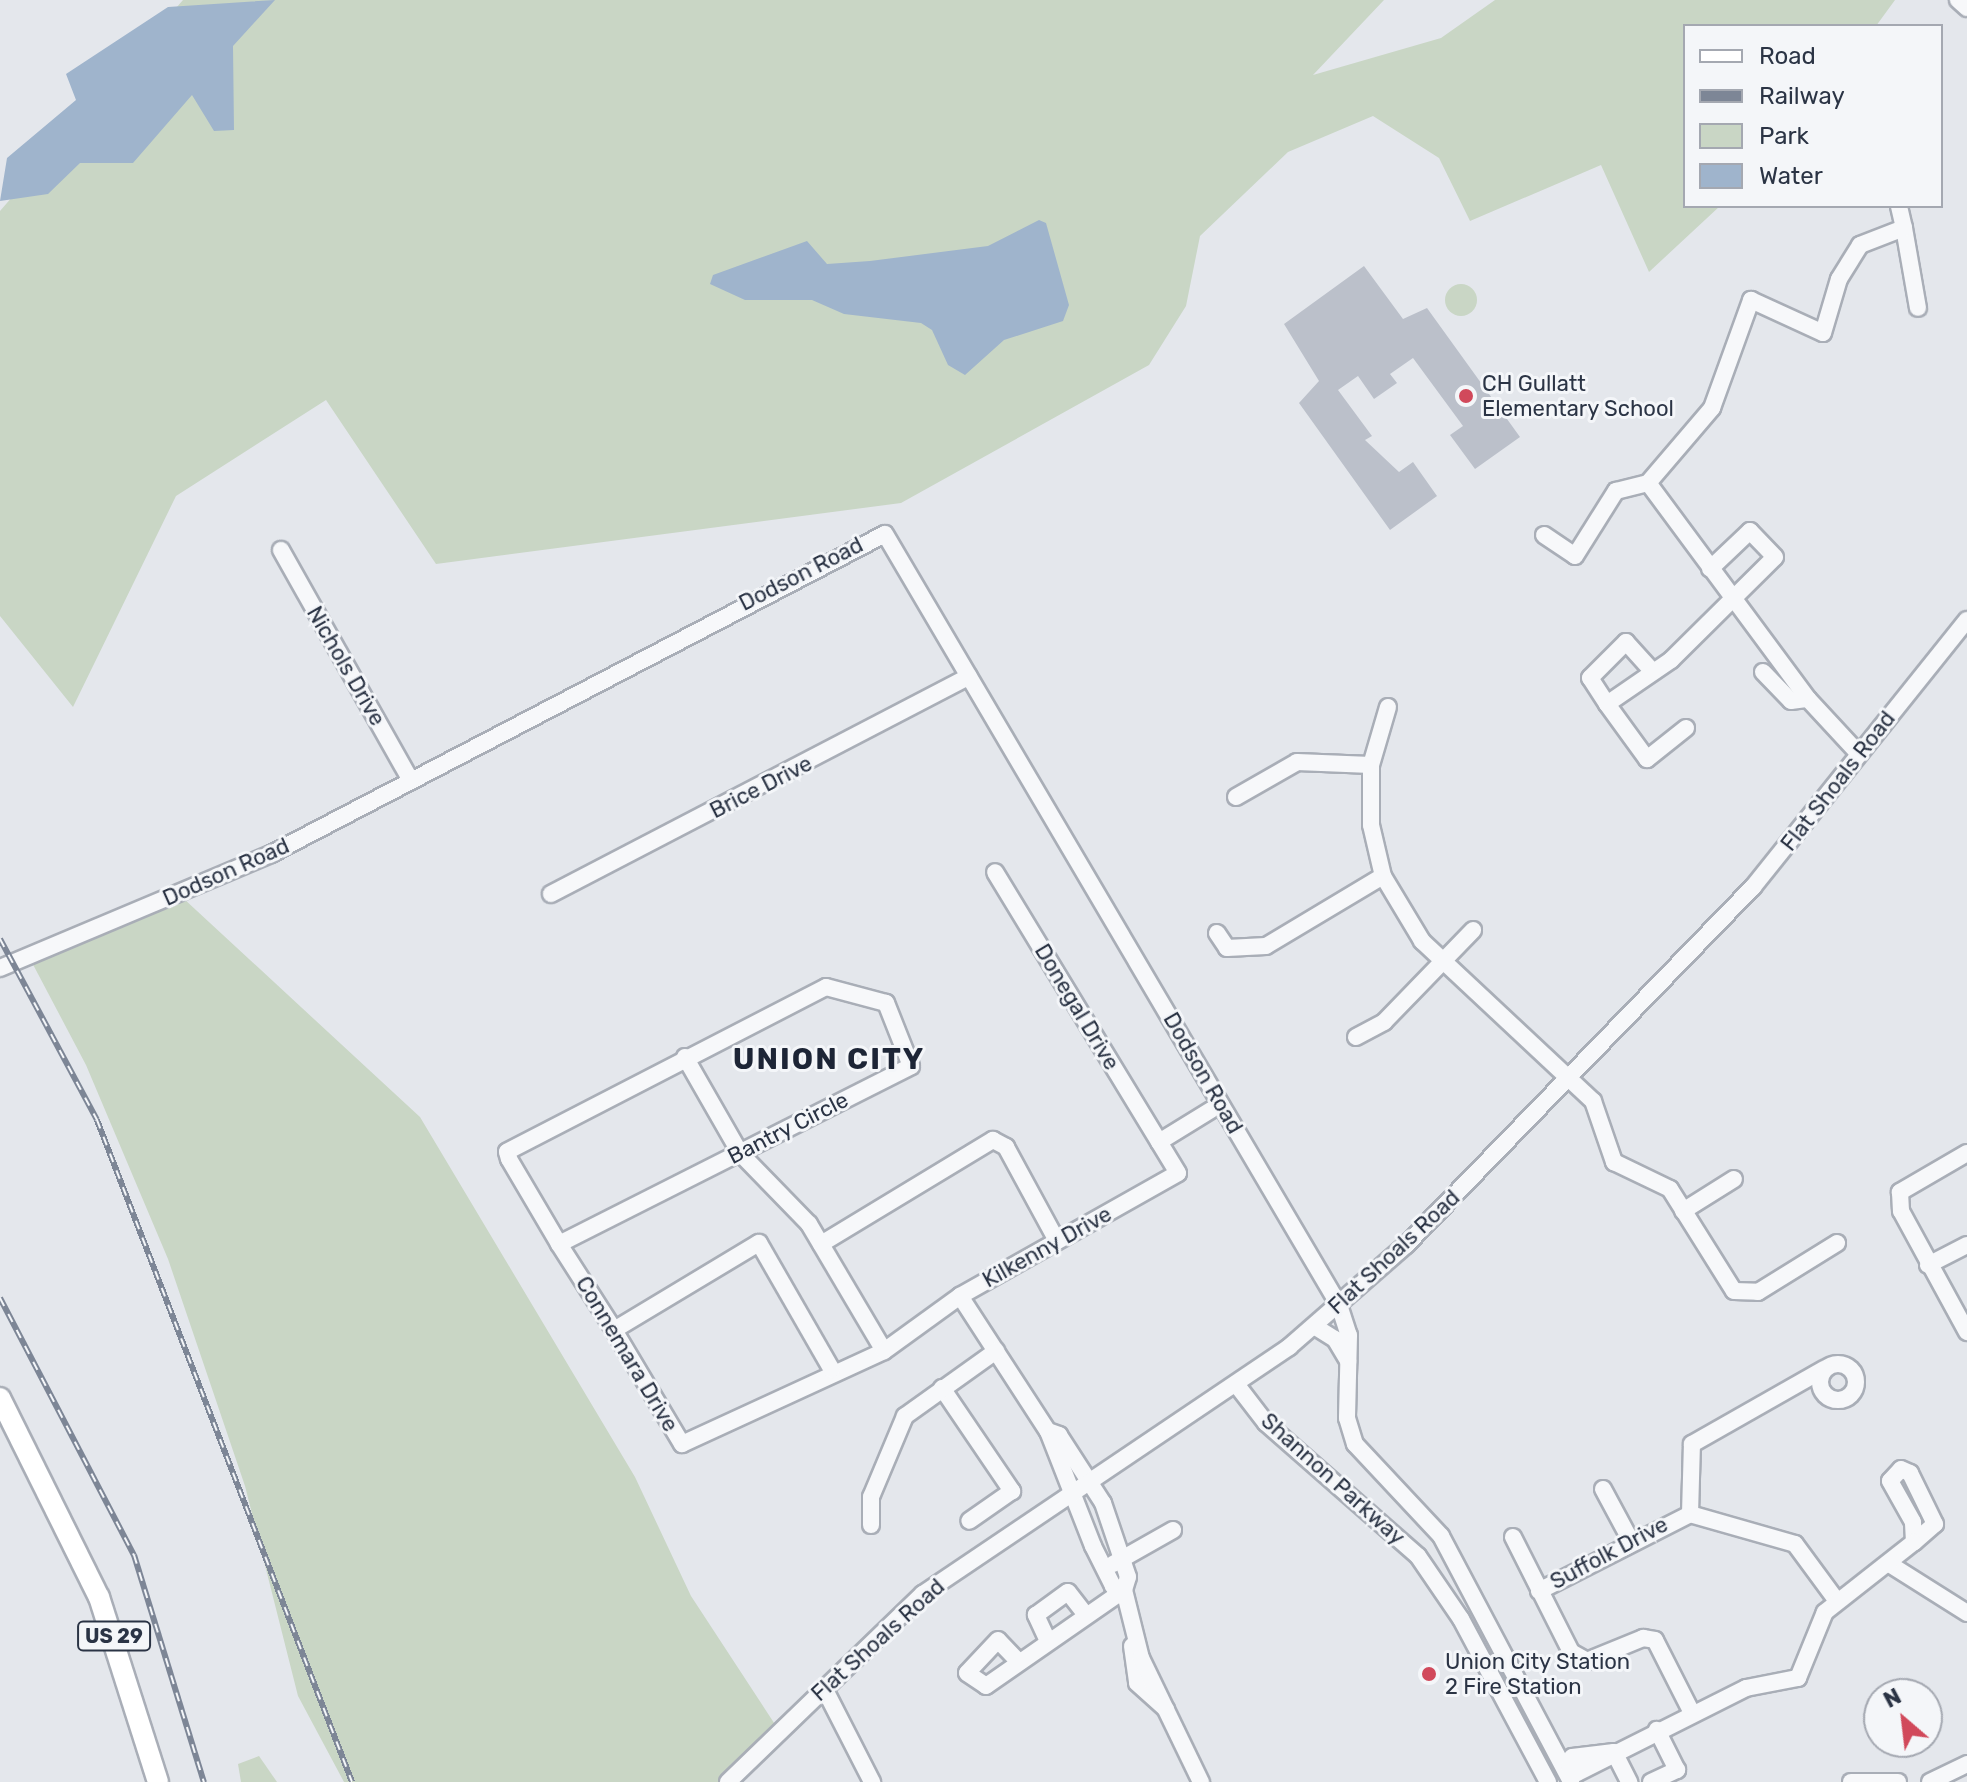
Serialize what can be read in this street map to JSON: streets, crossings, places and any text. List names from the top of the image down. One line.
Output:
{"streets":{"main road":["US 29"],"street":["Dodson Road","Nichols Drive","Flat Shoals Road","Brice Drive","Donegal Drive","Bantry Circle","Kilkenny Drive","Connemara Drive","Shannon Parkway","Suffolk Drive"]},"crossings":[["Dodson Road","Nichols Drive"],["Dodson Road","Flat Shoals Road"],["Dodson Road","Brice Drive"],["Dodson Road","Shannon Parkway"],["Flat Shoals Road","Shannon Parkway"],["Donegal Drive","Kilkenny Drive"],["Bantry Circle","Connemara Drive"],["Kilkenny Drive","Connemara Drive"]],"districts":["UNION CITY"],"places":["CH Gullatt Elementary School","Union City Station 2 Fire Station"],"legend":["Road","Railway","Park","Water"],"north":"top left"}
